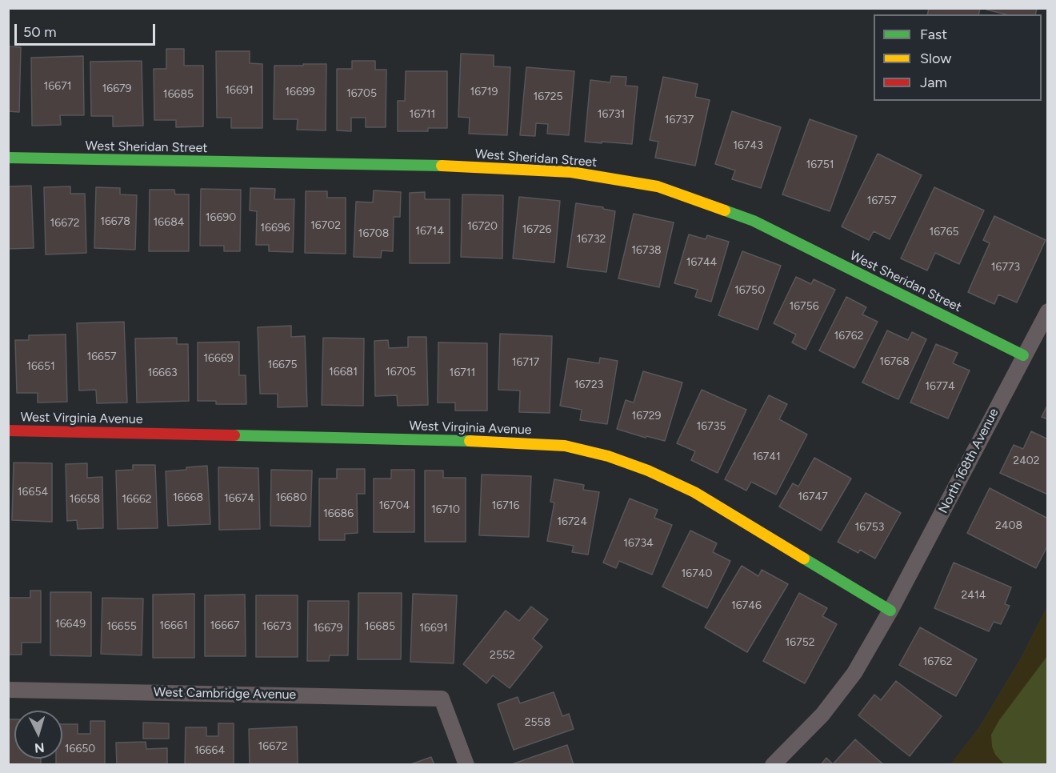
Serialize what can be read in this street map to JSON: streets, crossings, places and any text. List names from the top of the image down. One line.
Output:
{"streets":{"street":["West Sheridan Street","West Virginia Avenue","North 168th Avenue","West Cambridge Avenue"]},"crossings":[["West Sheridan Street","North 168th Avenue"],["West Virginia Avenue","North 168th Avenue"]],"house_numbers":["16671","16679","16691","16699","16719","16705","16685","16725","16711","16731","16737","16743","16751","16757","16690","16678","16684","16672","16702","16720","16696","16726","16714","16765","16708","16732","16738","16744","16773","16750","16756","16762","16657","16669","16768","16717","16675","16651","16681","16705","16663","16711","16723","16774","16729","16735","16741","2402","16654","16747","16668","16680","16674","16658","16662","16704","16716","16710","16686","16724","2408","16753","16734","16740","2414","16746","16649","16661","16667","16655","16673","16685","16679","16691","16752","2552","16762","2558","16672","16650","16664"],"legend":["Fast","Slow","Jam"],"scale_bar":"50 m","north":"bottom"}
